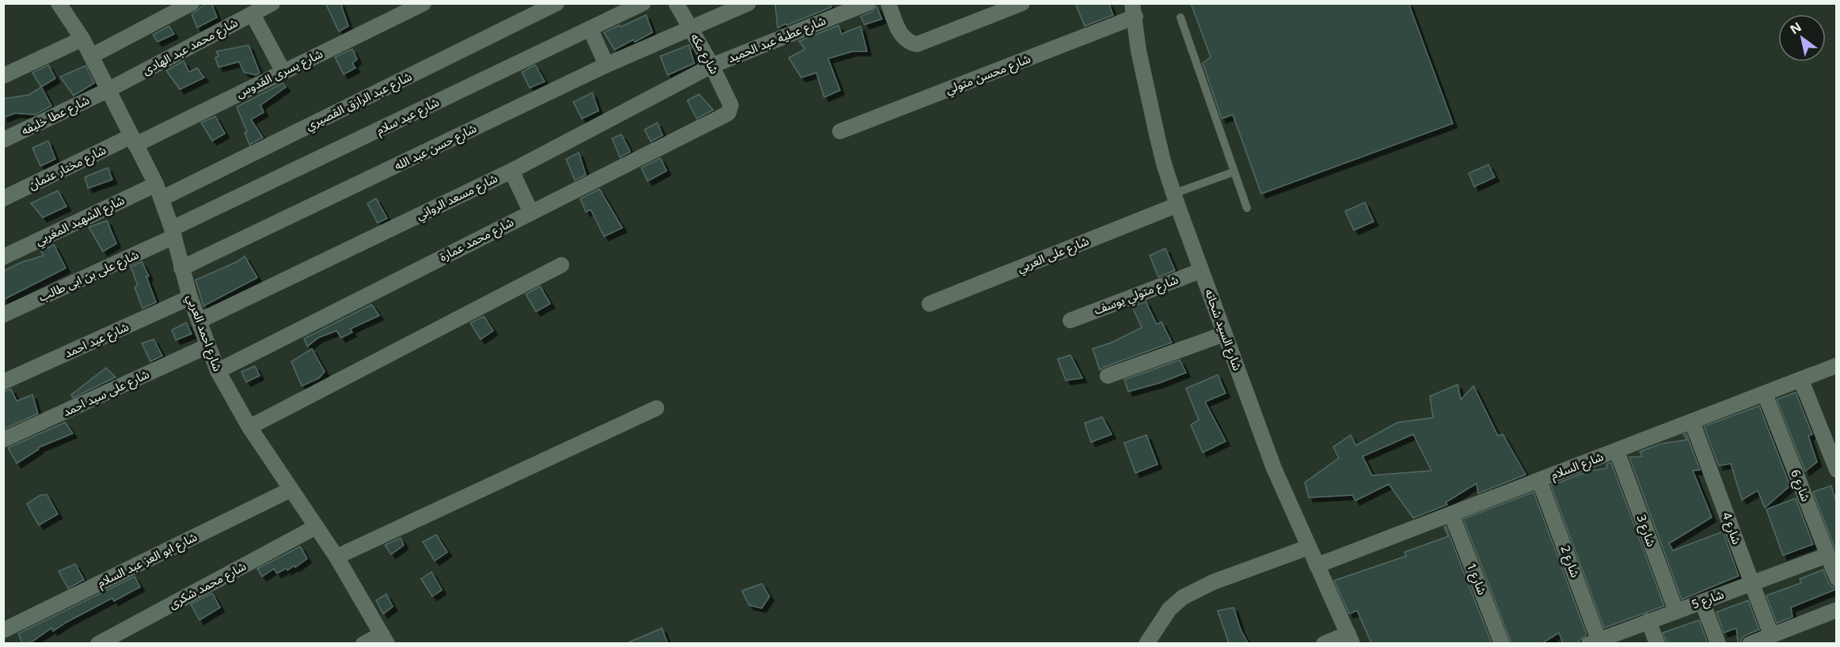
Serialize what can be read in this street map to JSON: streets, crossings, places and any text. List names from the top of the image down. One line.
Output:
{"streets":{"street":["شارع عطية عبد الحميد","شارع محمد عبد الهادى","شارع مكه","شارع يسرى القدوس","شارع محسن متولي","شارع عبد الرازق القصيري","شارع عطا خليفه","شارع عيد سلام","شارع حسن عبد الله","شارع مختار عثمان","شارع مسعد الرواني","شارع الشهيد المغربي","شارع محمد عمارة","شارع على العربي","شارع على بن ابى طالب","شارع متولي يوسف","شارع السيد شحاته","شارع احمد العربي","شارع عيد احمد","شارع على سيد احمد","شارع السلام","شارع 6","شارع 4","شارع 3","شارع ابو العز عبد السلام","شارع 2","شارع 1","شارع محمد شكرى","شارع 5"]},"crossings":[["شارع عطية عبد الحميد","شارع مكه"],["شارع عطية عبد الحميد","شارع مسعد الرواني"],["شارع محمد عبد الهادى","شارع عطا خليفه"],["شارع محمد عبد الهادى","شارع احمد العربي"],["شارع مكه","شارع حسن عبد الله"],["شارع مكه","شارع مسعد الرواني"],["شارع مكه","شارع محمد عمارة"],["شارع يسرى القدوس","شارع مختار عثمان"],["شارع يسرى القدوس","شارع احمد العربي"],["شارع محسن متولي","شارع السيد شحاته"],["شارع عبد الرازق القصيري","شارع الشهيد المغربي"],["شارع عبد الرازق القصيري","شارع احمد العربي"],["شارع عطا خليفه","شارع احمد العربي"],["شارع عيد سلام","شارع على بن ابى طالب"],["شارع عيد سلام","شارع احمد العربي"],["شارع حسن عبد الله","شارع احمد العربي"],["شارع مختار عثمان","شارع احمد العربي"],["شارع مسعد الرواني","شارع احمد العربي"],["شارع الشهيد المغربي","شارع احمد العربي"],["شارع محمد عمارة","شارع احمد العربي"],["شارع على العربي","شارع السيد شحاته"],["شارع على بن ابى طالب","شارع احمد العربي"],["شارع متولي يوسف","شارع السيد شحاته"],["شارع السيد شحاته","شارع السلام"],["شارع احمد العربي","شارع عيد احمد"],["شارع احمد العربي","شارع على سيد احمد"],["شارع احمد العربي","شارع ابو العز عبد السلام"],["شارع احمد العربي","شارع محمد شكرى"],["شارع السلام","شارع 6"],["شارع السلام","شارع 4"],["شارع السلام","شارع 3"],["شارع السلام","شارع 2"],["شارع السلام","شارع 1"],["شارع 6","شارع 5"],["شارع 4","شارع 5"],["شارع 3","شارع 5"],["شارع 2","شارع 5"]],"north":"top left"}
